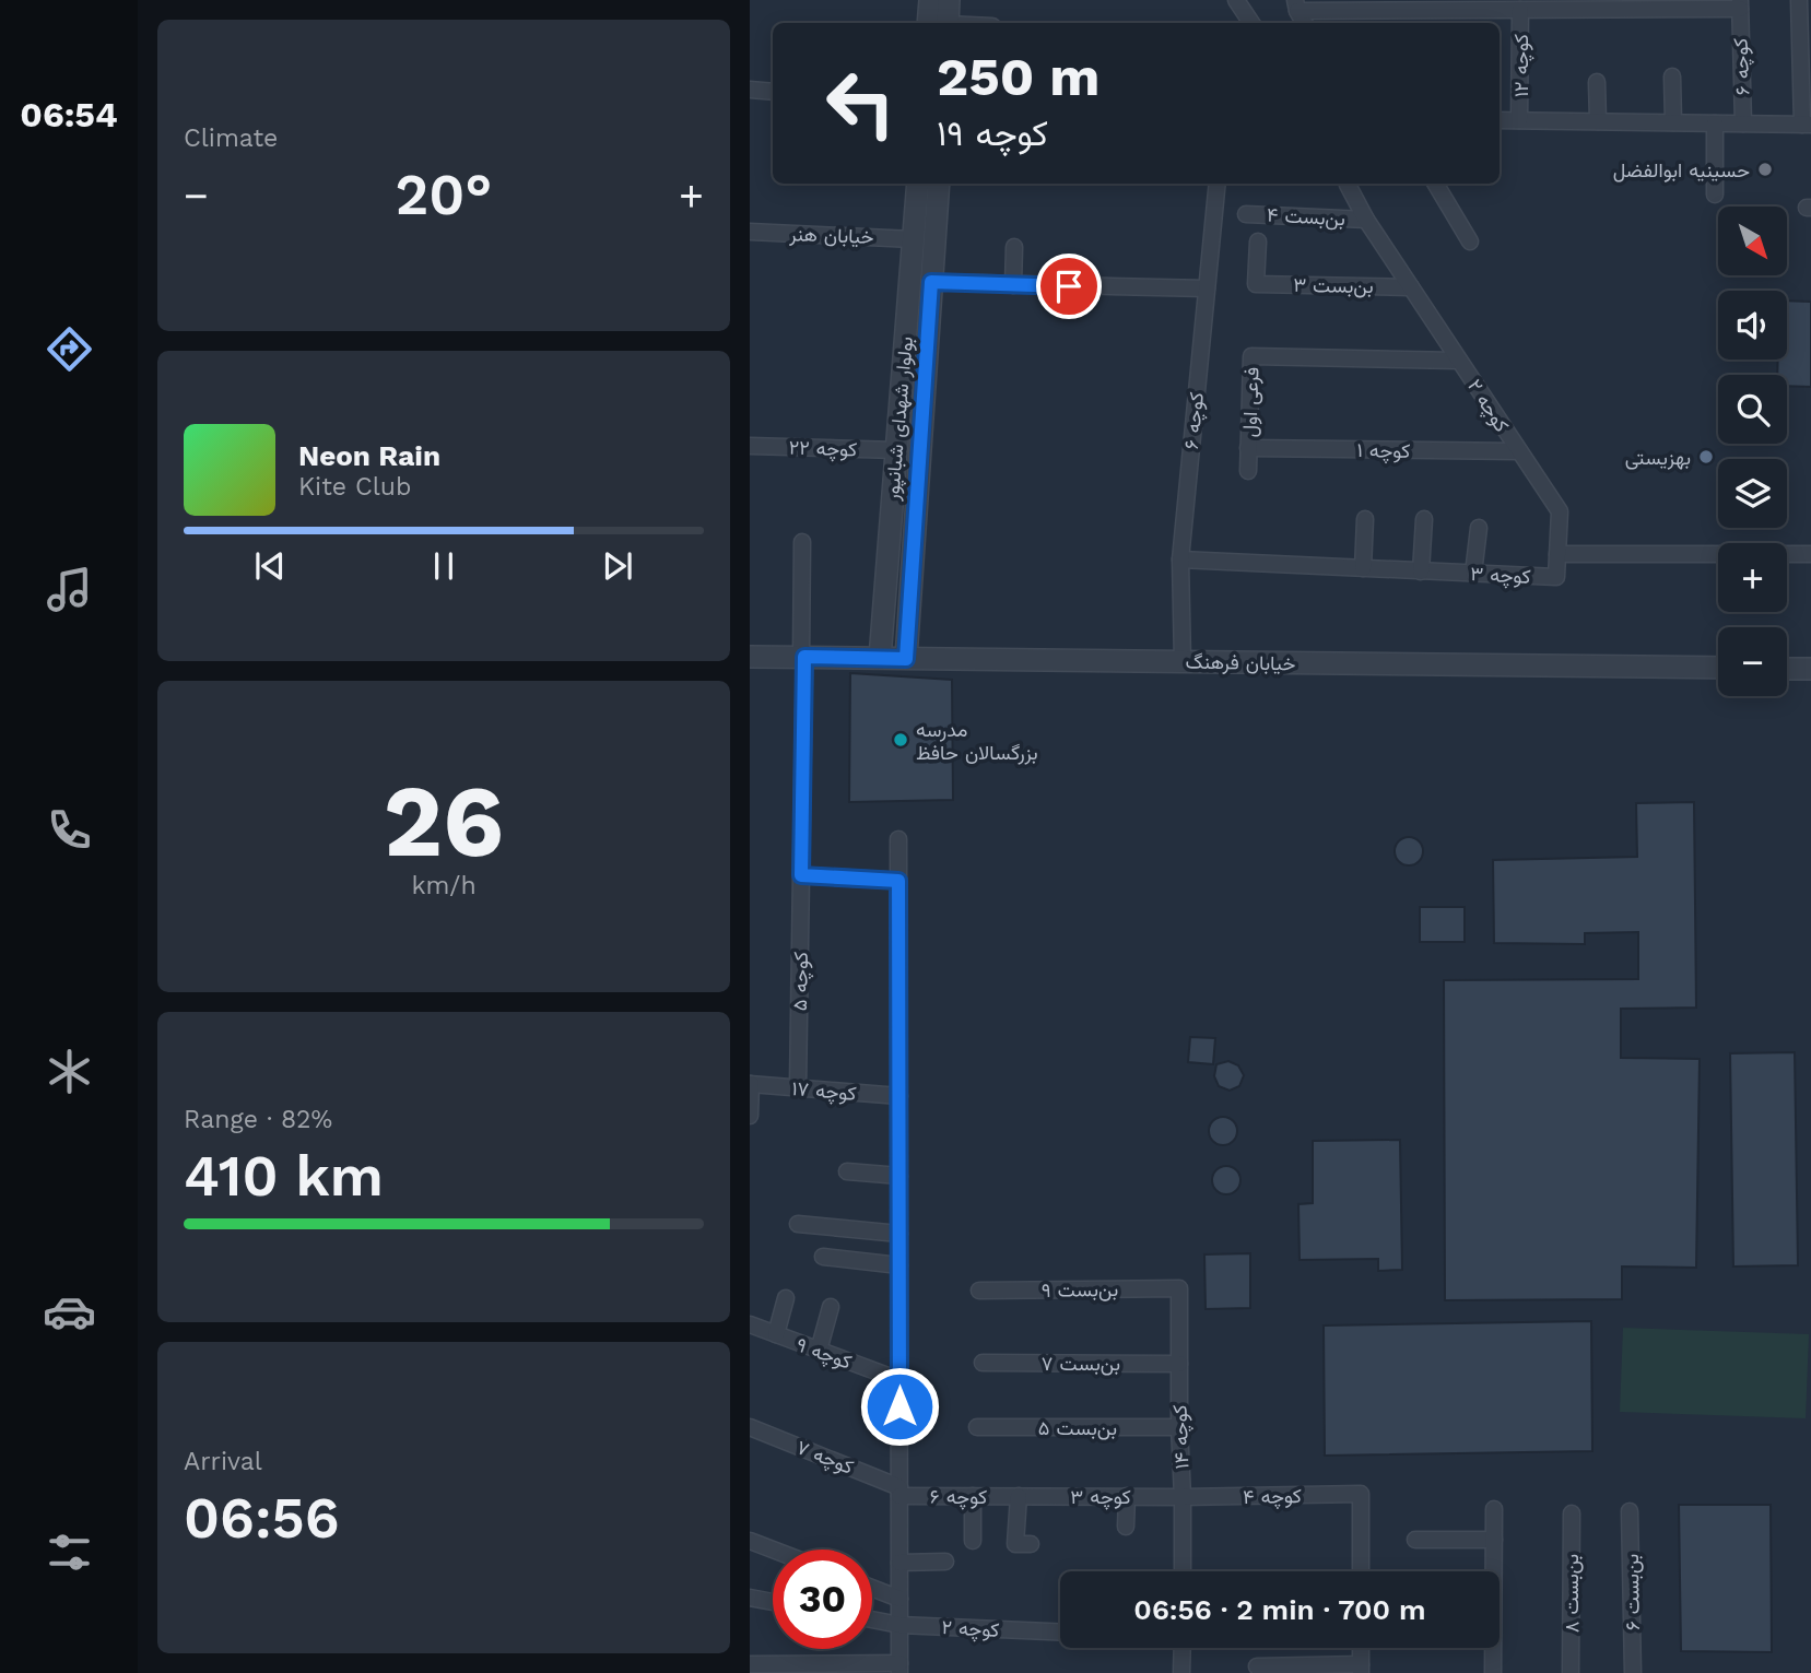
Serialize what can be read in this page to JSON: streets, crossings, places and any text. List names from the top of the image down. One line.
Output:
{"streets":{"street":["کوچه ۱۲","کوچه ۶","بن‌بست ۴","خیابان هنر","بن‌بست ۳","فرعی اول","کوچه ۲","بولوار شهدای شبانپور","کوچه ۲۲","کوچه ۱","کوچه ۳","خیابان فرهنگ","کوچه ۵","کوچه ۱۷","بن‌بست ۹","کوچه ۹","بن‌بست ۷","بن‌بست ۵","کوچه ۱۴","کوچه ۷","کوچه ۴","بن‌بست ۶","بن‌بست ۸"]},"crossings":[["کوچه ۶","کوچه ۳"],["کوچه ۶","خیابان فرهنگ"],["کوچه ۶","کوچه ۷"],["خیابان هنر","بولوار شهدای شبانپور"],["فرعی اول","کوچه ۲"],["فرعی اول","کوچه ۱"],["کوچه ۲","کوچه ۱"],["کوچه ۲","کوچه ۳"],["بولوار شهدای شبانپور","کوچه ۲۲"],["بولوار شهدای شبانپور","خیابان فرهنگ"],["کوچه ۳","کوچه ۱۴"],["کوچه ۳","کوچه ۴"],["کوچه ۵","کوچه ۱۷"],["بن‌بست ۹","کوچه ۱۴"],["بن‌بست ۷","کوچه ۱۴"],["بن‌بست ۵","کوچه ۱۴"],["کوچه ۱۴","کوچه ۴"]],"places":["حسینیه ابوالفضل","بهزیستی","مدرسه بزرگسالان حافظ"],"north":"bottom right","page":{"tabs":"06:54","tile":["Climate",["26","km/h"],["Range · 82%","410 km"],["Arrival","06:56"]],"turn":["250 m","کوچه ۱۹"],"heat":["−","20°","+"],"map_buttons":["+","−"],"song":["Neon Rain","Kite Club"],"limit":"30","trip":"06:56 · 2 min · 700 m"}}
